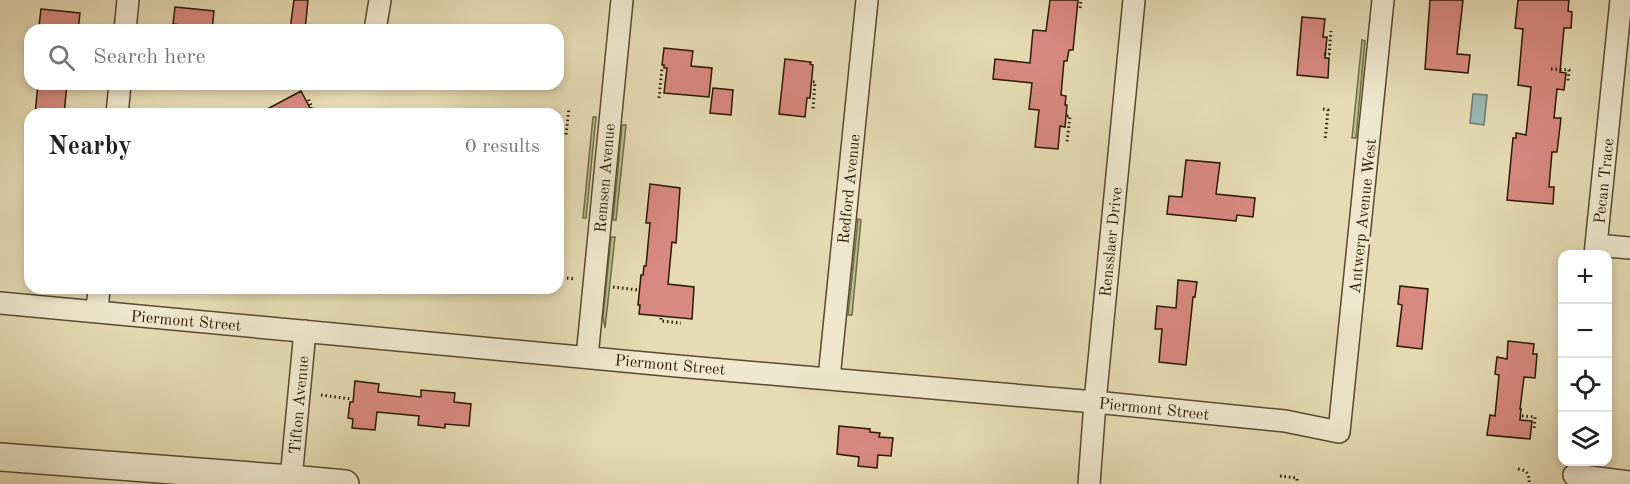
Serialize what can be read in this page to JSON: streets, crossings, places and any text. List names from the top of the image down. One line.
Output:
{"streets":{"street":["Remsen Avenue","Pecan Trace","Redford Avenue","Antwerp Avenue West","Rensslaer Drive","Piermont Street","Tifton Avenue"]},"crossings":[["Remsen Avenue","Piermont Street"],["Redford Avenue","Piermont Street"],["Antwerp Avenue West","Piermont Street"],["Rensslaer Drive","Piermont Street"],["Piermont Street","Tifton Avenue"]],"page":{"search":"Search here","heading":["Nearby","0 results"],"map_buttons":["+","−"]}}
